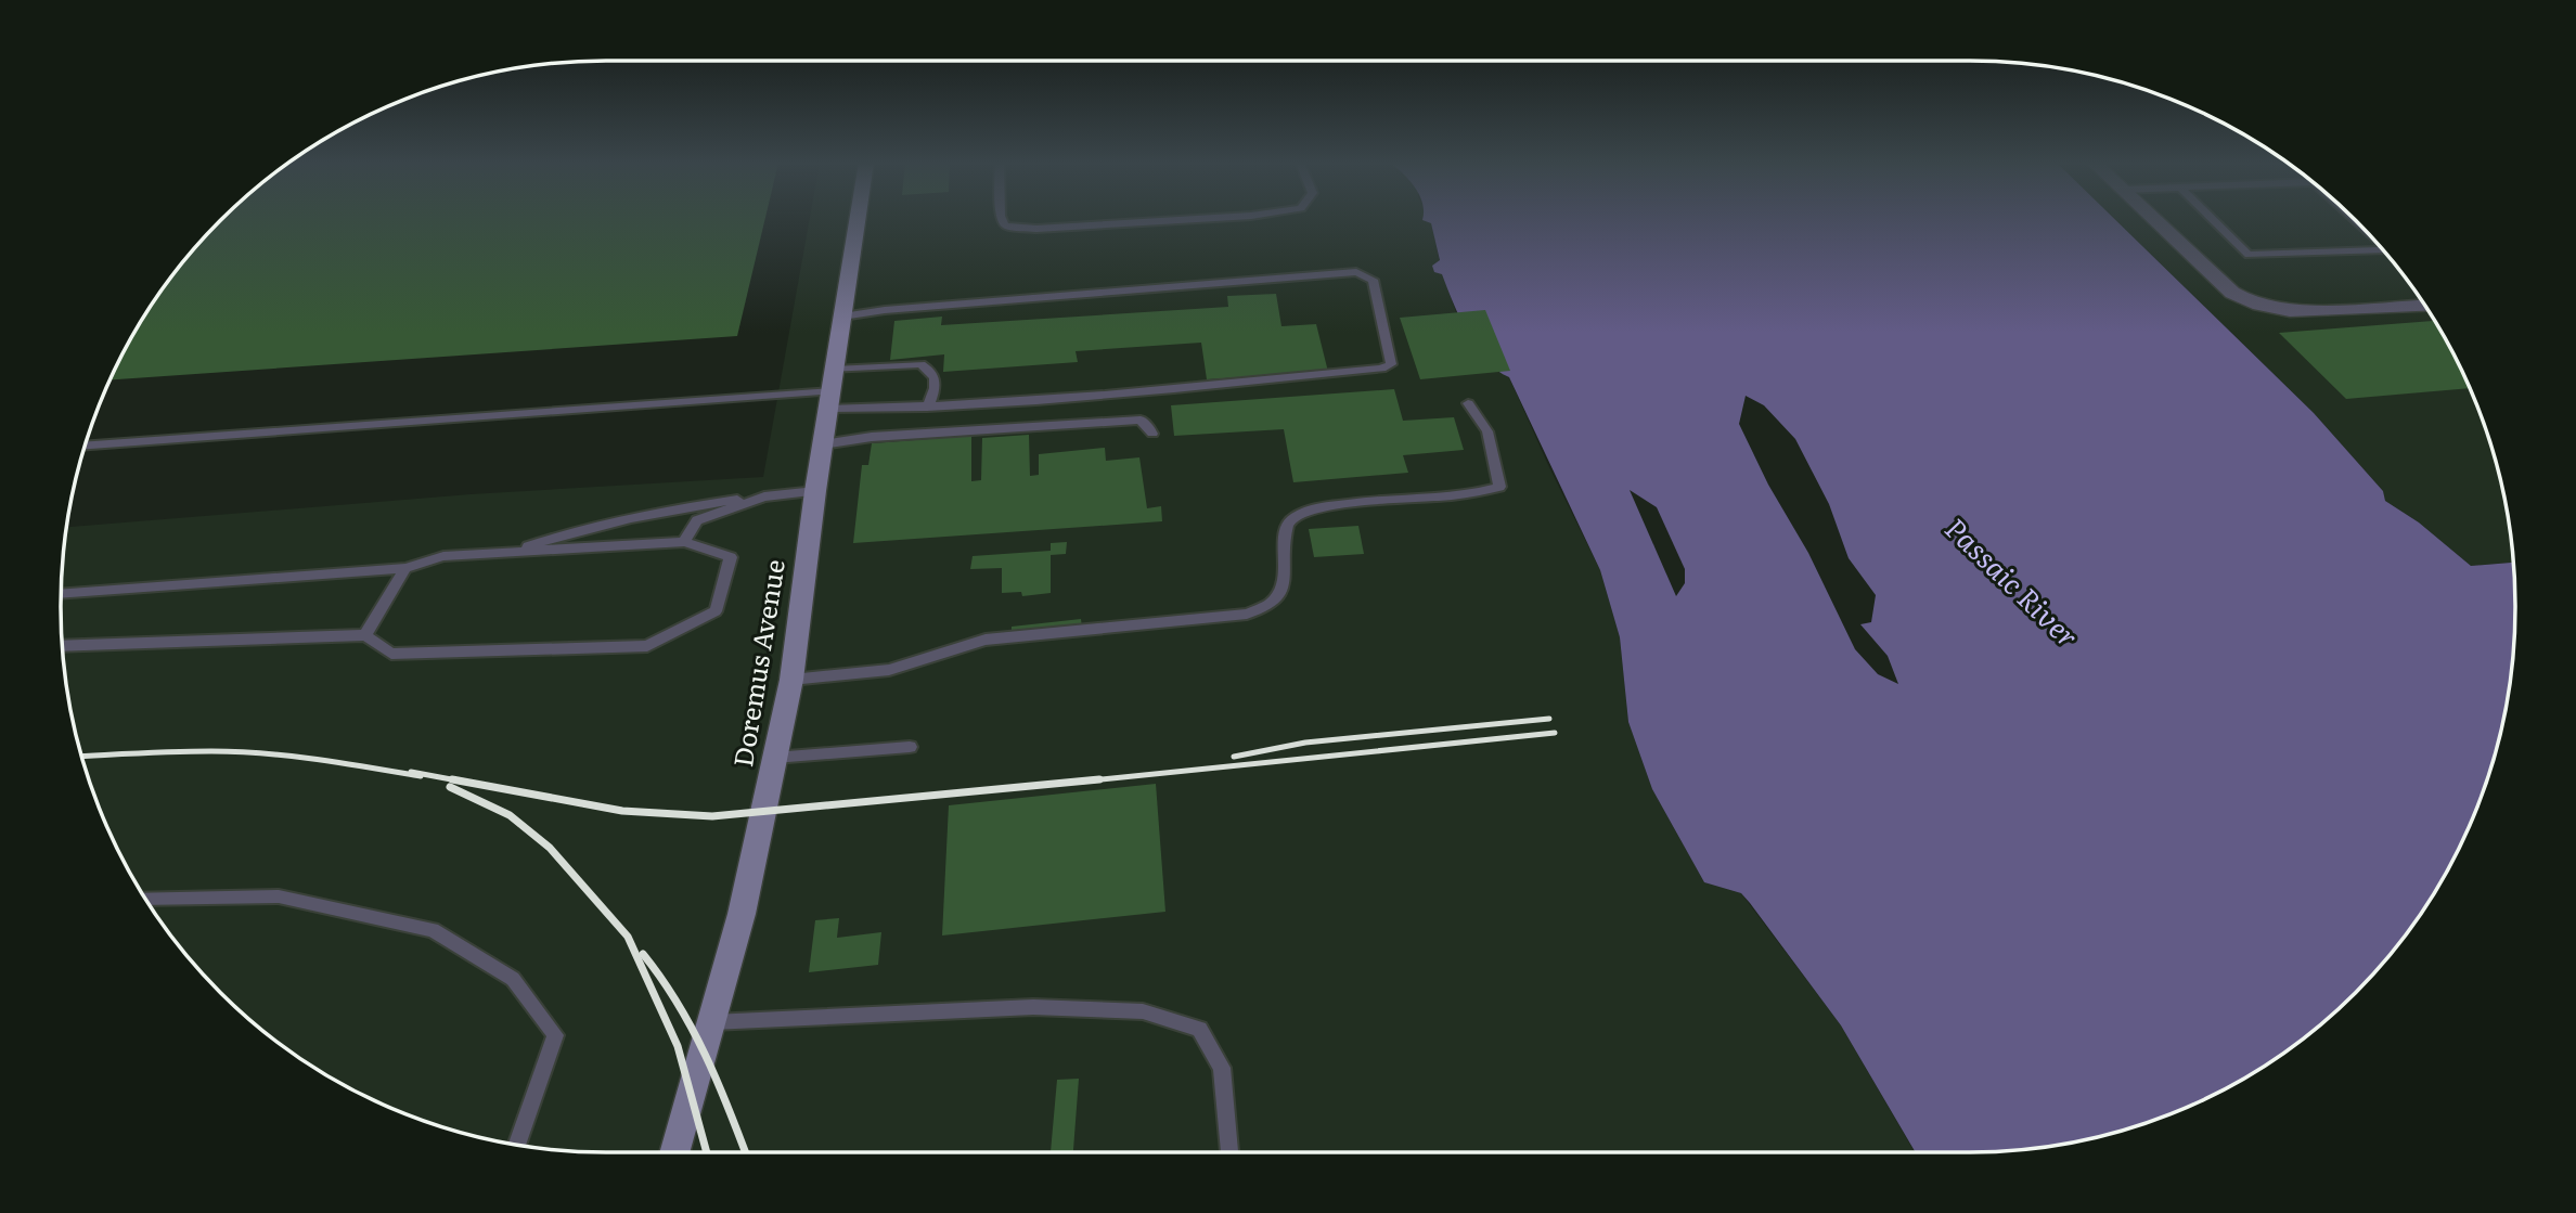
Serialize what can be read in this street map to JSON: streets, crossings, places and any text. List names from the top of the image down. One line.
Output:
{"streets":{"main road":["Doremus Avenue"]},"water":["Passaic River"]}
